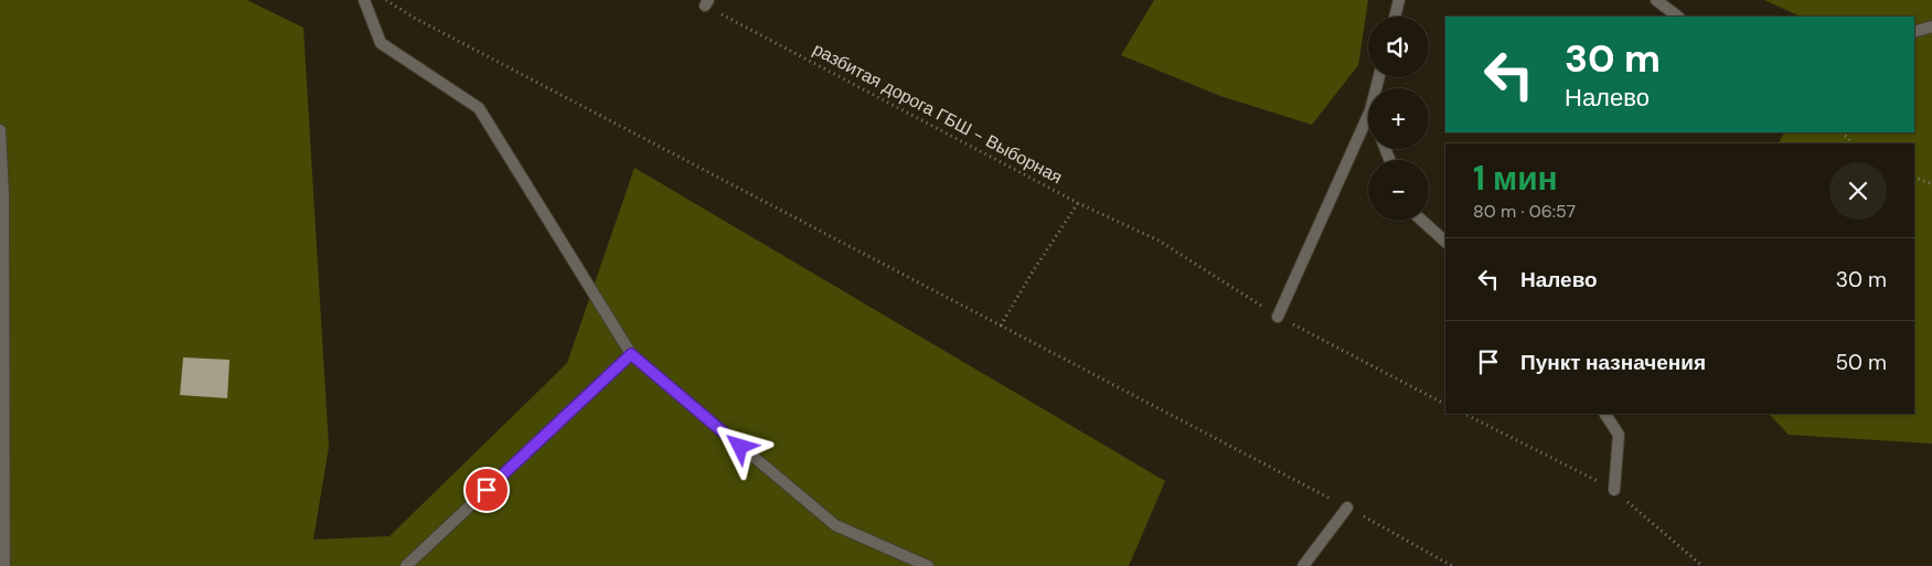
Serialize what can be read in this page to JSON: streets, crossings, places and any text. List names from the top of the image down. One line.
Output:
{"streets":{"path":["разбитая дорога ГБШ - Выборная"]},"page":{"map_buttons":["+","−"],"turn":["30 m","Налево"],"heading":["1 мин","80 m · 06:57"],"list":[{"name":"Налево","value":"30 m"},{"name":"Пункт назначения","value":"50 m"}]}}
